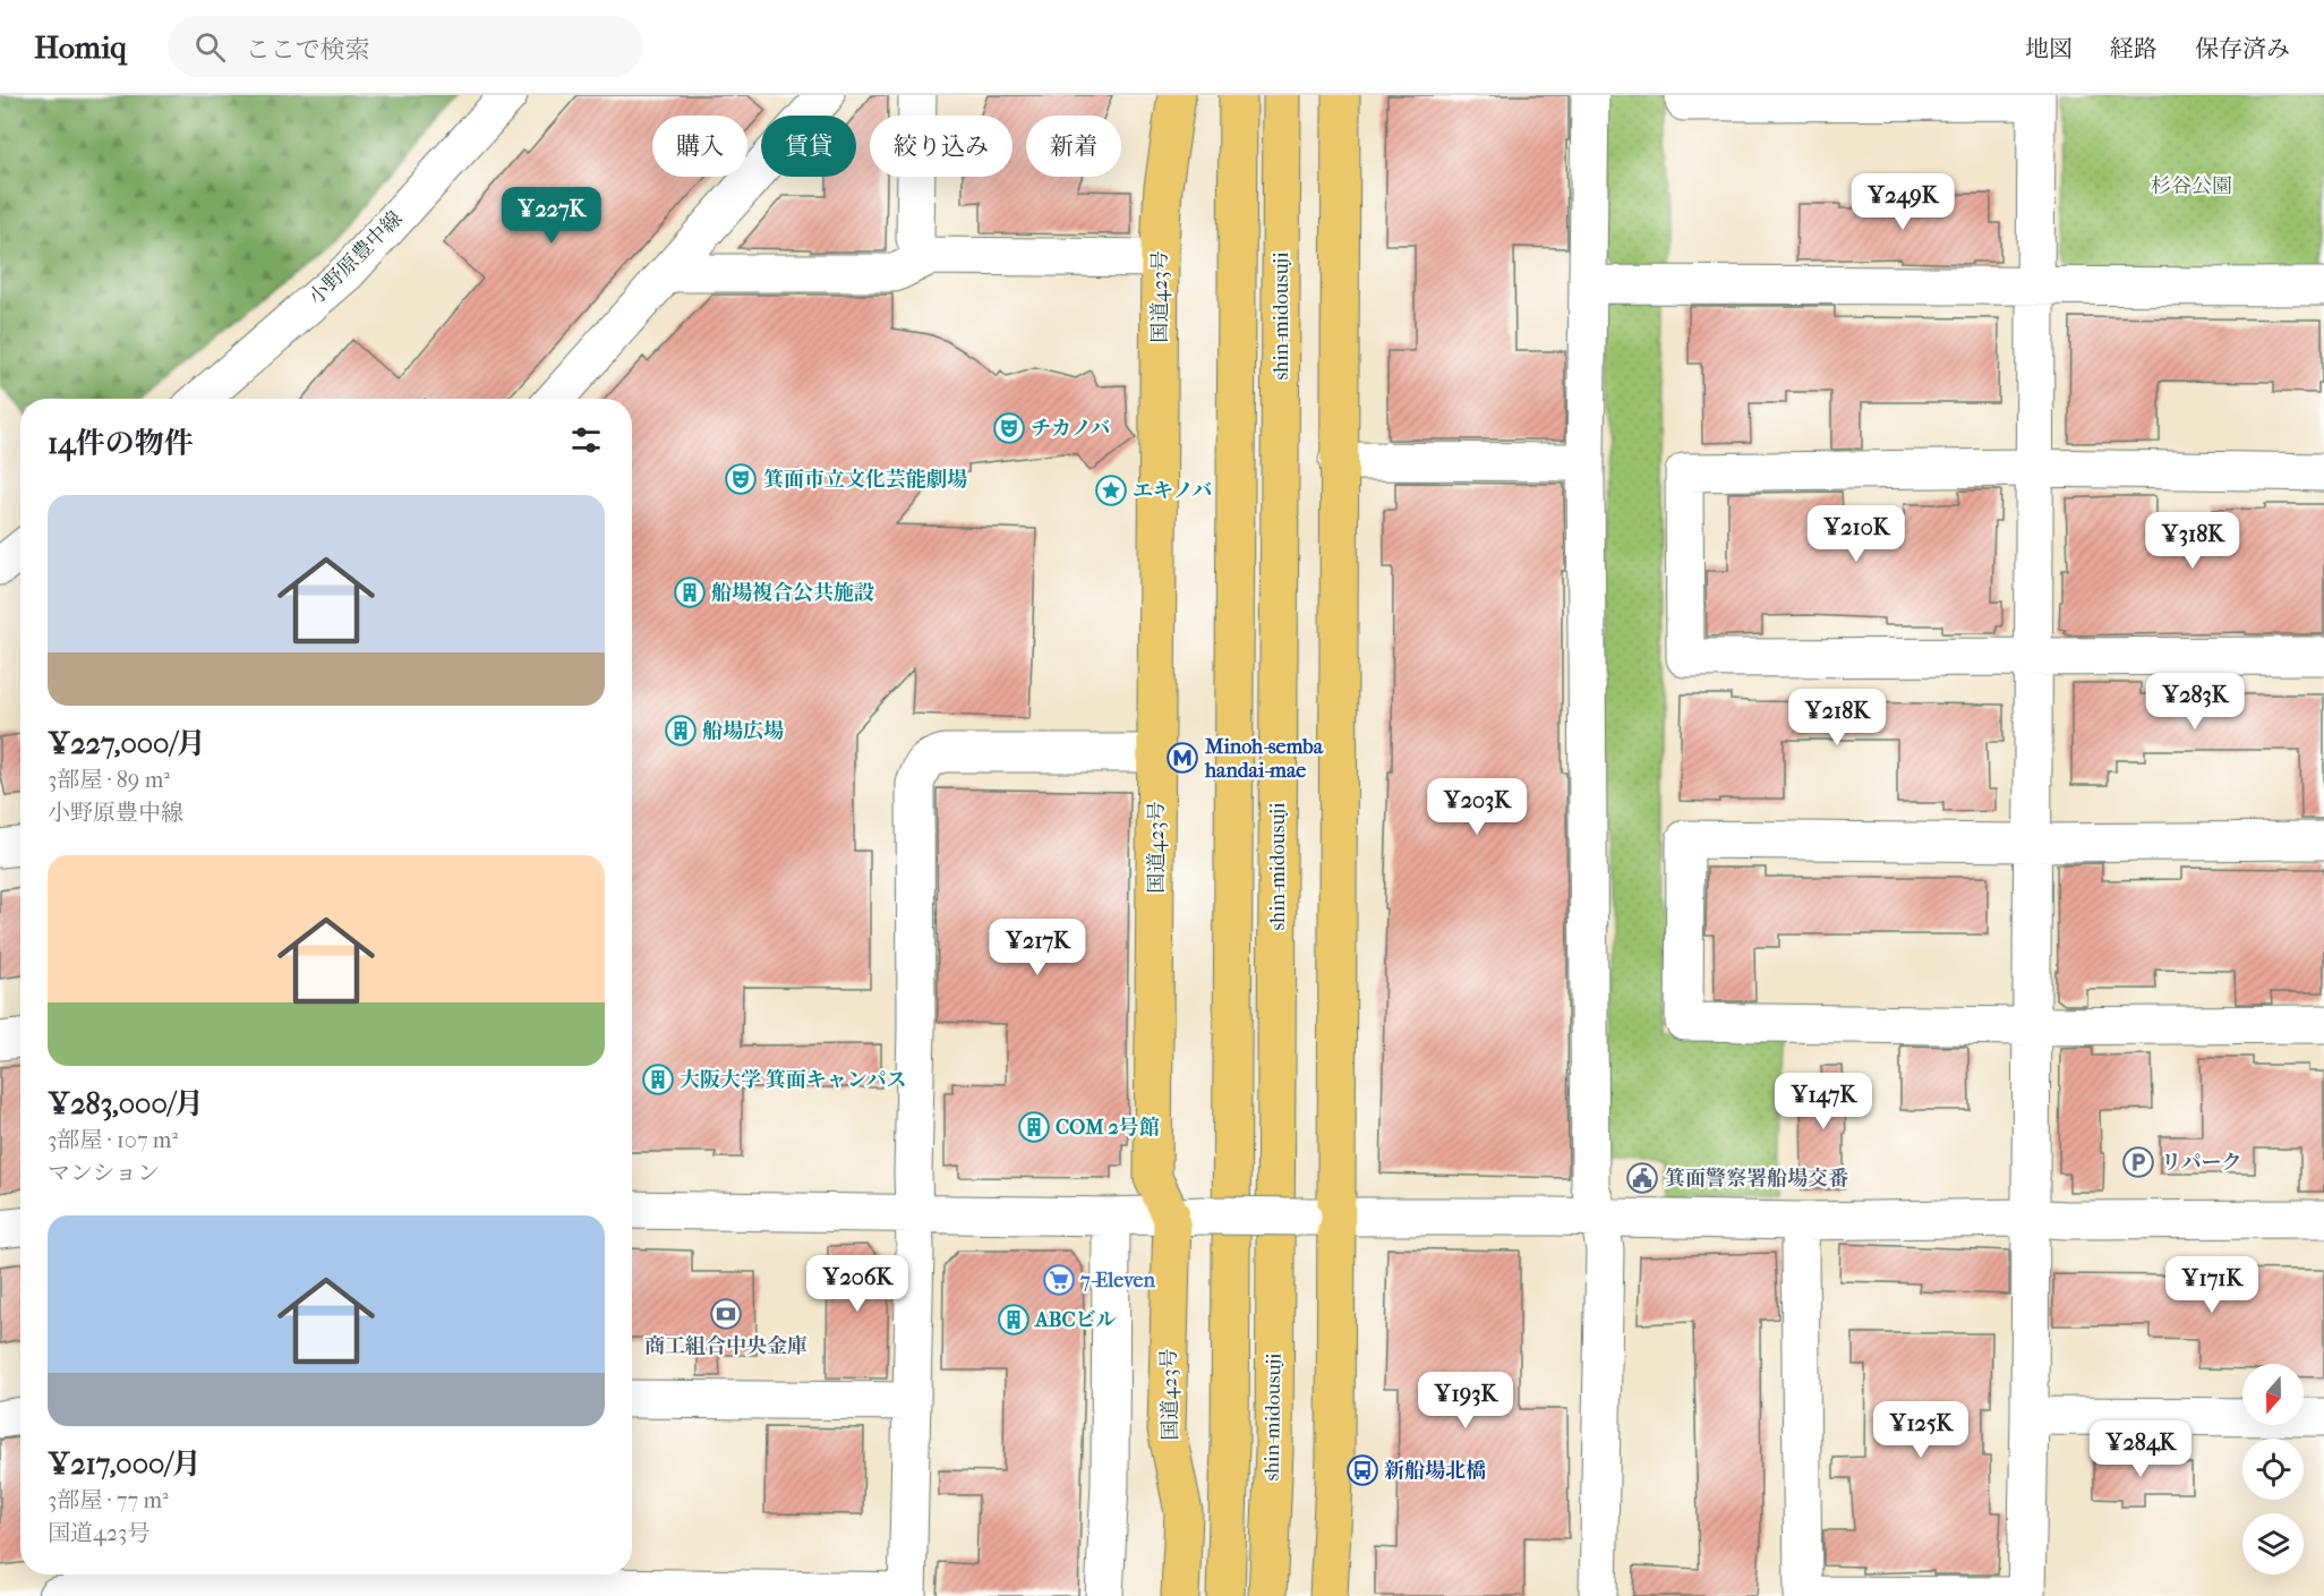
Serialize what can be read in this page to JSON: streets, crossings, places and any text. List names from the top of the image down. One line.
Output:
{"streets":{"highway":["国道423号","shin-midousuji"],"street":["小野原豊中線"]},"parks":["杉谷公園"],"places":{"theatre":["チカノバ","箕面市立文化芸能劇場"],"place":["エキノバ"],"building":["船場複合公共施設","船場広場","大阪大学 箕面キャンパス","COM 2号館","ABCビル"],"metro station":["Minoh-semba handai-mae"],"parking":["リパーク"],"public building":["箕面警察署船場交番"],"supermarket":["7-Eleven"],"bank":["商工組合中央金庫"],"bus stop":["新船場北橋"]},"north":"bottom","page":{"header":"Homiq","search":"ここで検索","nav":["地図","経路","保存済み"],"chip":["購入","賃貸","絞り込み","新着"],"price":["¥249K","¥227K","¥210K","¥318K","¥283K","¥218K","¥203K","¥217K","¥147K","¥206K","¥171K","¥193K","¥125K","¥284K"],"heading":"14件の物件","list":[{"name":"¥227,000/月","note":"3部屋 · 89 m² · 小野原豊中線"},{"name":"¥283,000/月","note":"3部屋 · 107 m² · マンション"},{"name":"¥217,000/月","note":"3部屋 · 77 m² · 国道423号"}]}}
